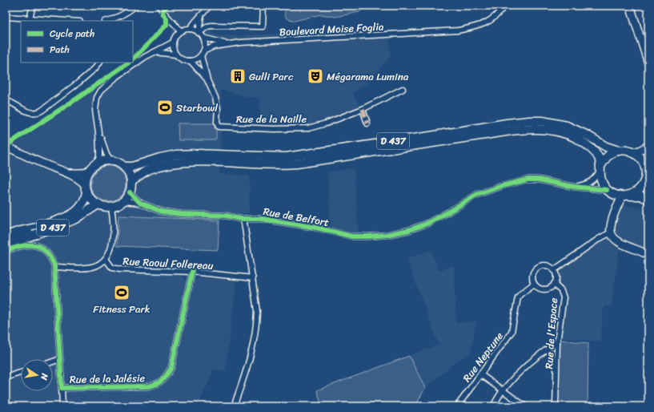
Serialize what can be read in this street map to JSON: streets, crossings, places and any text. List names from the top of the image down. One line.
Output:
{"streets":{"main road":["D 437"],"street":["Boulevard Moise Foglia","Rue de la Naille","Rue de Belfort","Rue Raoul Follereau","Rue de l'Espace","Rue Neptune","Rue de la Jalésie"]},"crossings":[["D 437","Rue de Belfort"],["D 437","Rue Raoul Follereau"],["Rue de Belfort","Rue Raoul Follereau"],["Rue Raoul Follereau","Rue de la Jalésie"],["Rue de l'Espace","Rue Neptune"]],"places":{"building":["Gulli Parc"],"theatre":["Mégarama Lumina"],"sports":["Starbowl","Fitness Park"]},"legend":["Cycle path","Path"],"north":"right"}
